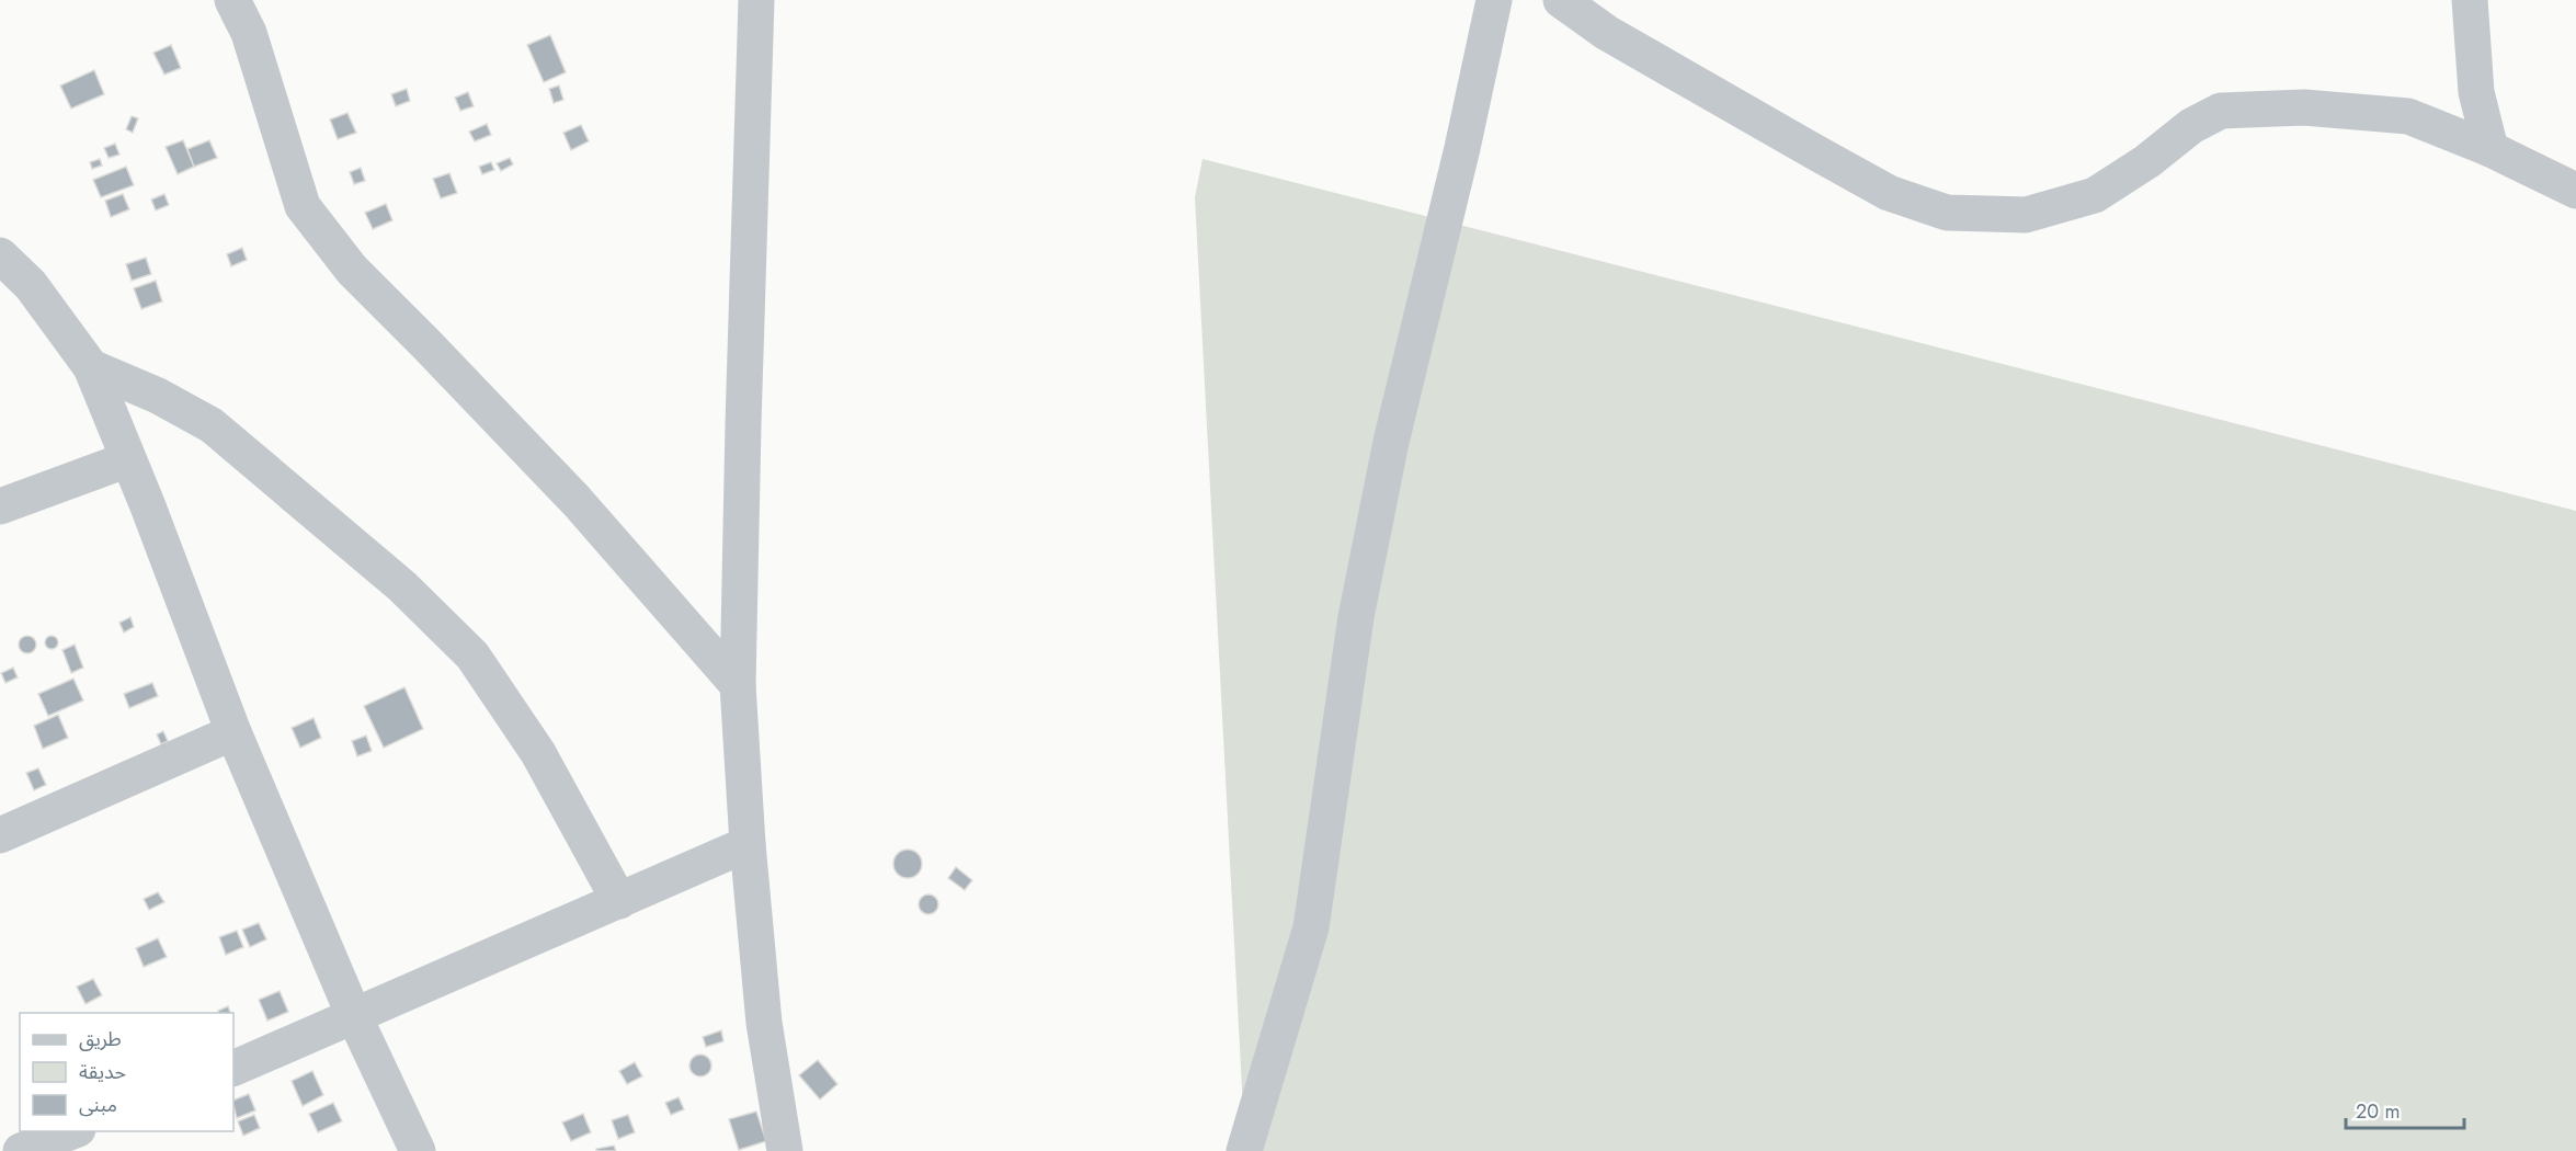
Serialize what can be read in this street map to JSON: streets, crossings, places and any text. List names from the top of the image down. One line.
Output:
{"legend":["طريق","حديقة","مبنى"],"scale_bar":"20 m"}
